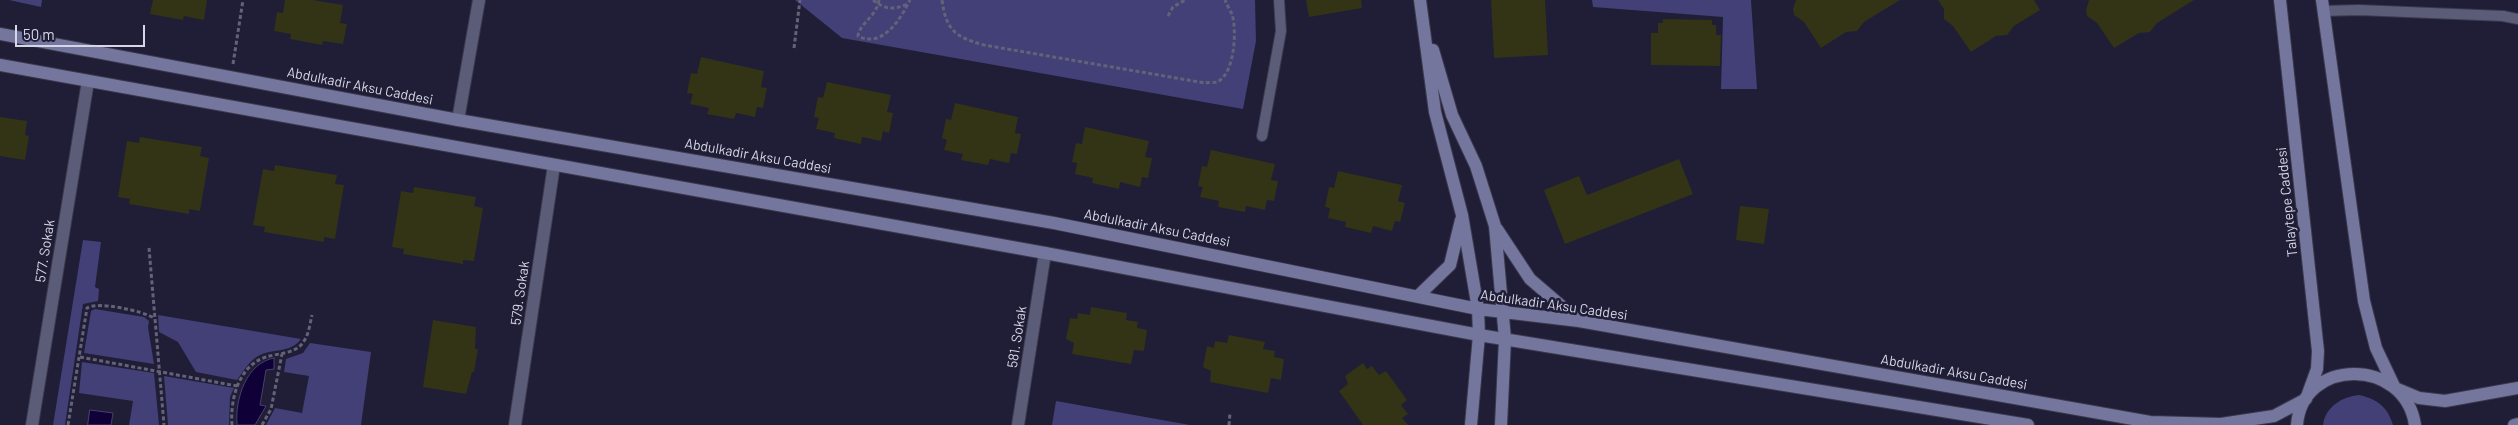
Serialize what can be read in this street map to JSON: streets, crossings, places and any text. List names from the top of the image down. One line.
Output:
{"streets":{"main road":["Abdulkadir Aksu Caddesi","Talaytepe Caddesi"],"street":["577. Sokak","579. Sokak","581. Sokak"]},"crossings":[["Abdulkadir Aksu Caddesi","Talaytepe Caddesi"]],"scale_bar":"50 m"}
